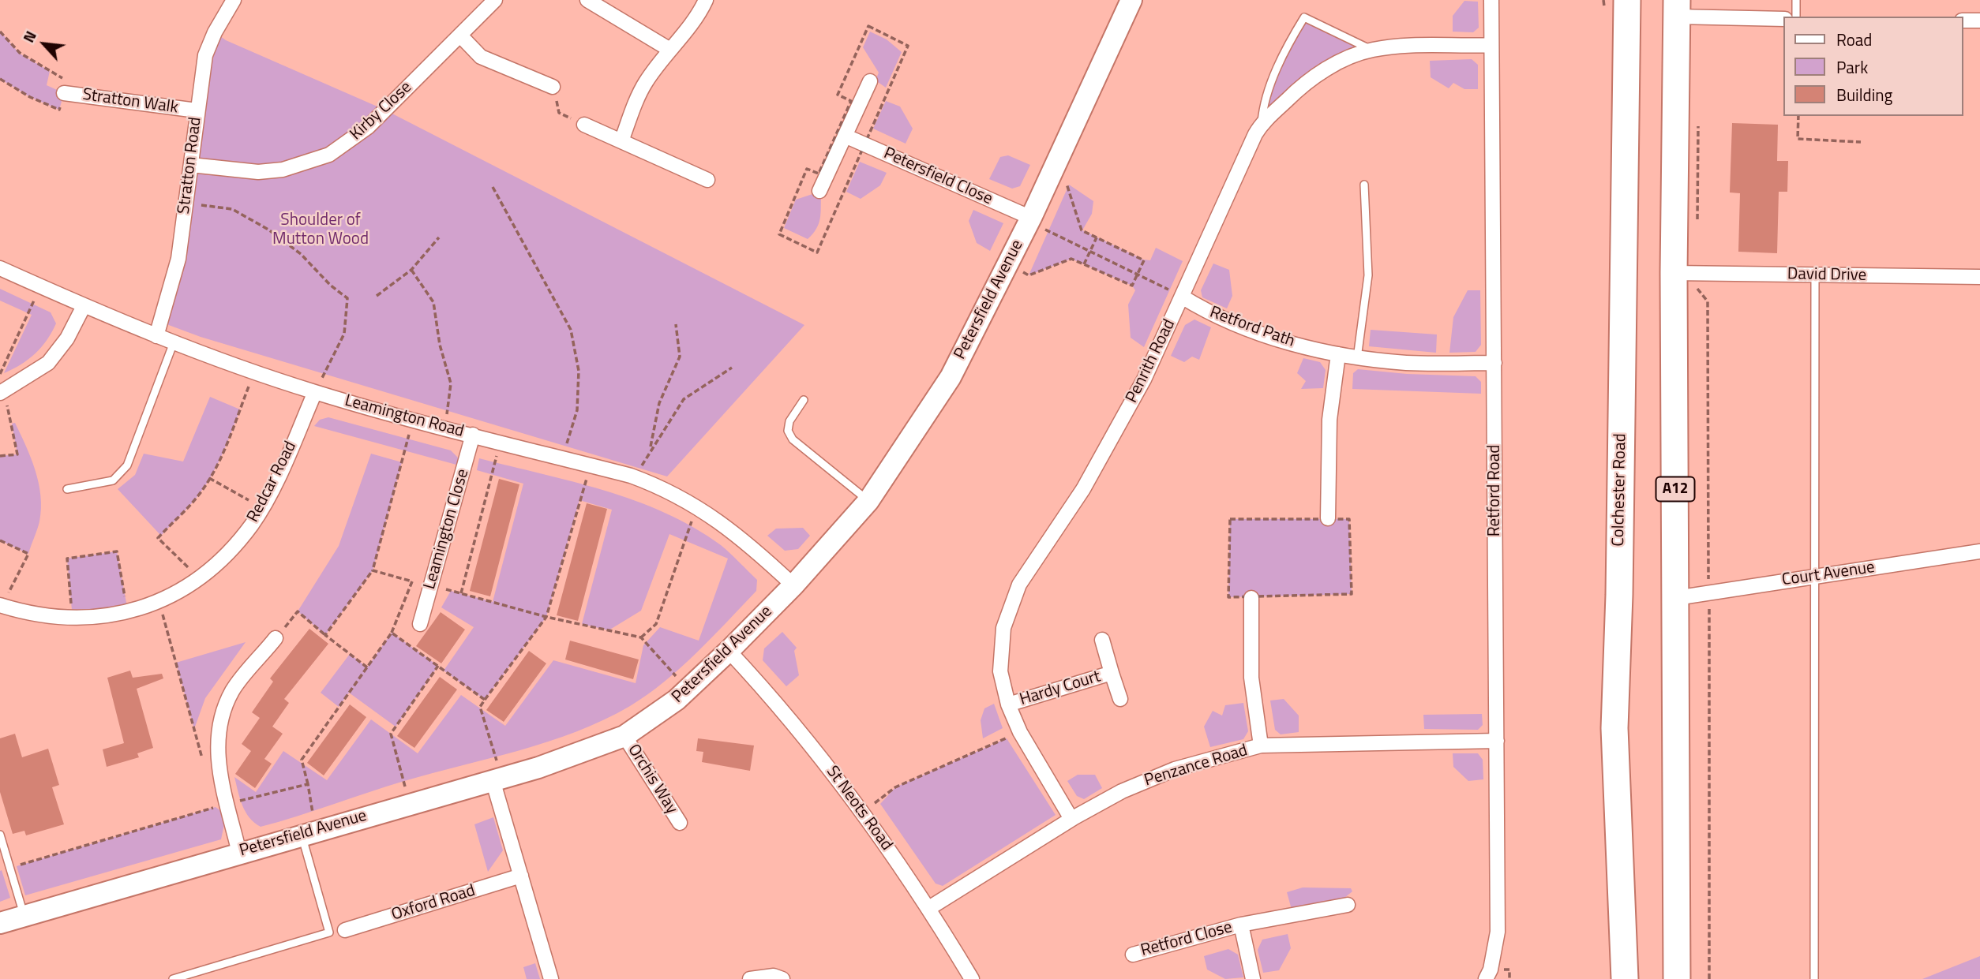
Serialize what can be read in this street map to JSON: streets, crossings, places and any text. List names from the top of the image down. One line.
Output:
{"streets":{"highway":["A12","Colchester Road"],"street":["Stratton Walk","Kirby Close","Stratton Road","Petersfield Close","David Drive","Petersfield Avenue","Retford Path","Penrith Road","Leamington Road","Redcar Road","Retford Road","Leamington Close","Court Avenue","Hardy Court","Penzance Road","Orchis Way","St Neots Road","Oxford Road","Retford Close"]},"crossings":[["Stratton Walk","Stratton Road"],["Kirby Close","Stratton Road"],["Stratton Road","Leamington Road"],["Petersfield Close","Petersfield Avenue"],["David Drive","A12"],["Petersfield Avenue","Leamington Road"],["Petersfield Avenue","Orchis Way"],["Petersfield Avenue","St Neots Road"],["Retford Path","Penrith Road"],["Retford Path","Retford Road"],["Penrith Road","Retford Road"],["Penrith Road","Hardy Court"],["Penrith Road","Penzance Road"],["Leamington Road","Redcar Road"],["Leamington Road","Leamington Close"],["A12","Court Avenue"],["Retford Road","Penzance Road"],["Penzance Road","St Neots Road"]],"parks":["Shoulder of Mutton Wood"],"legend":["Road","Park","Building"],"north":"top left"}
